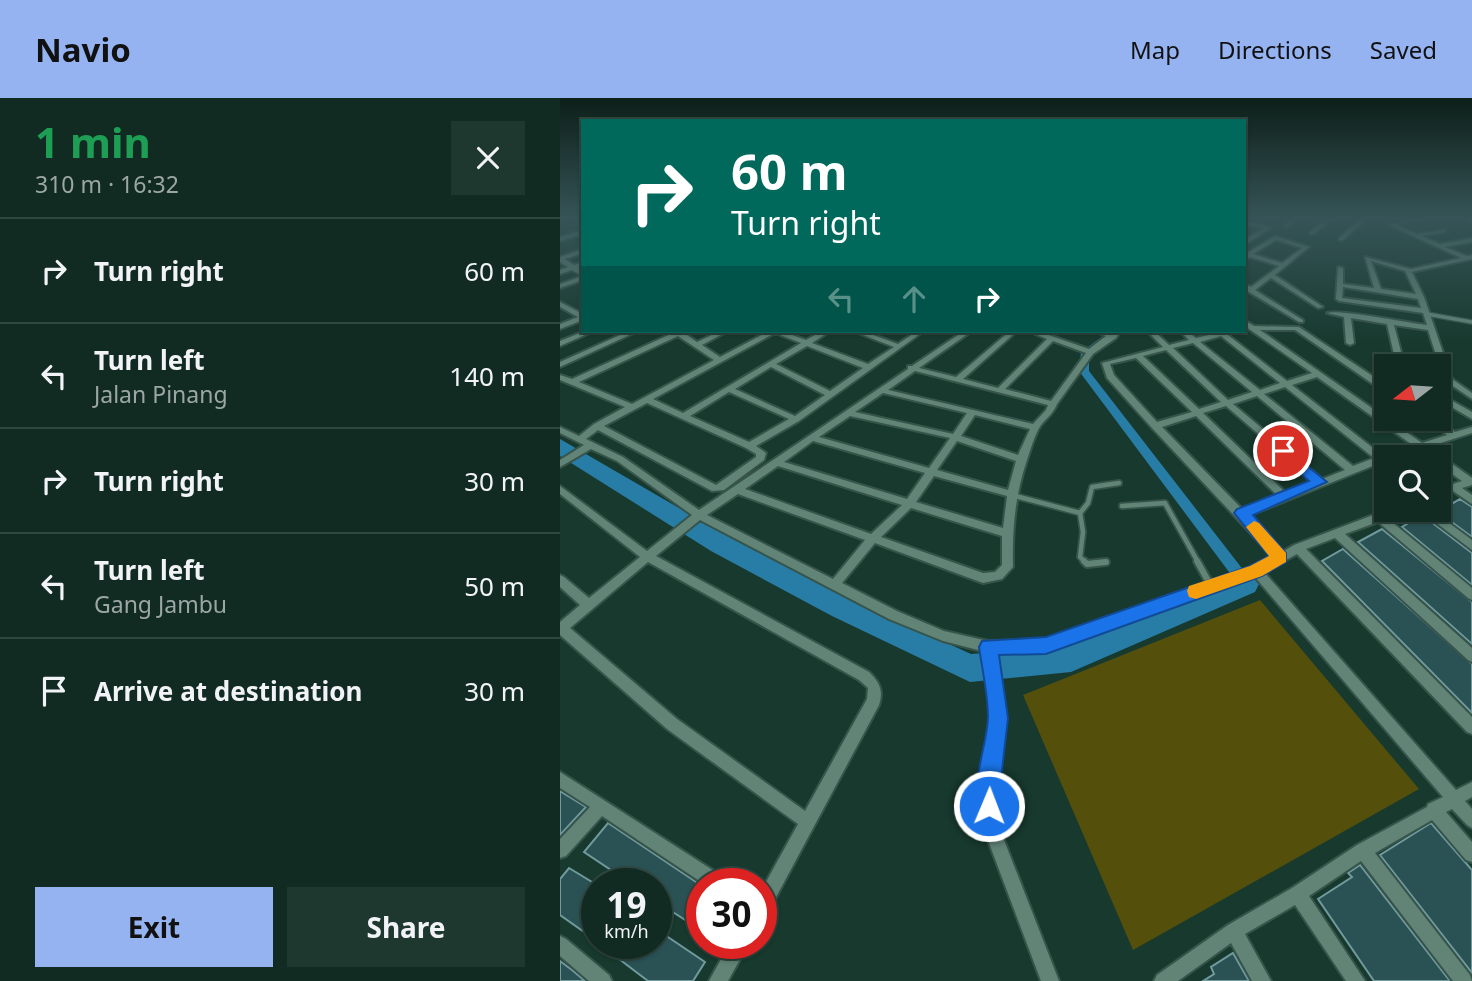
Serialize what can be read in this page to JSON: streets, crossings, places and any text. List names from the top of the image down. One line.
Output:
{"north":"left","page":{"header":"Navio","nav":["Map","Directions","Saved"],"heading":["1 min","310 m · 16:32"],"turn":["60 m","Turn right"],"list":[{"name":"Turn right","value":"60 m"},{"name":"Turn left","note":"Jalan Pinang","value":"140 m"},{"name":"Turn right","value":"30 m"},{"name":"Turn left","note":"Gang Jambu","value":"50 m"},{"name":"Arrive at destination","value":"30 m"}],"speed":"19 km/h","limit":"30","buttons":["Exit","Share"]}}
